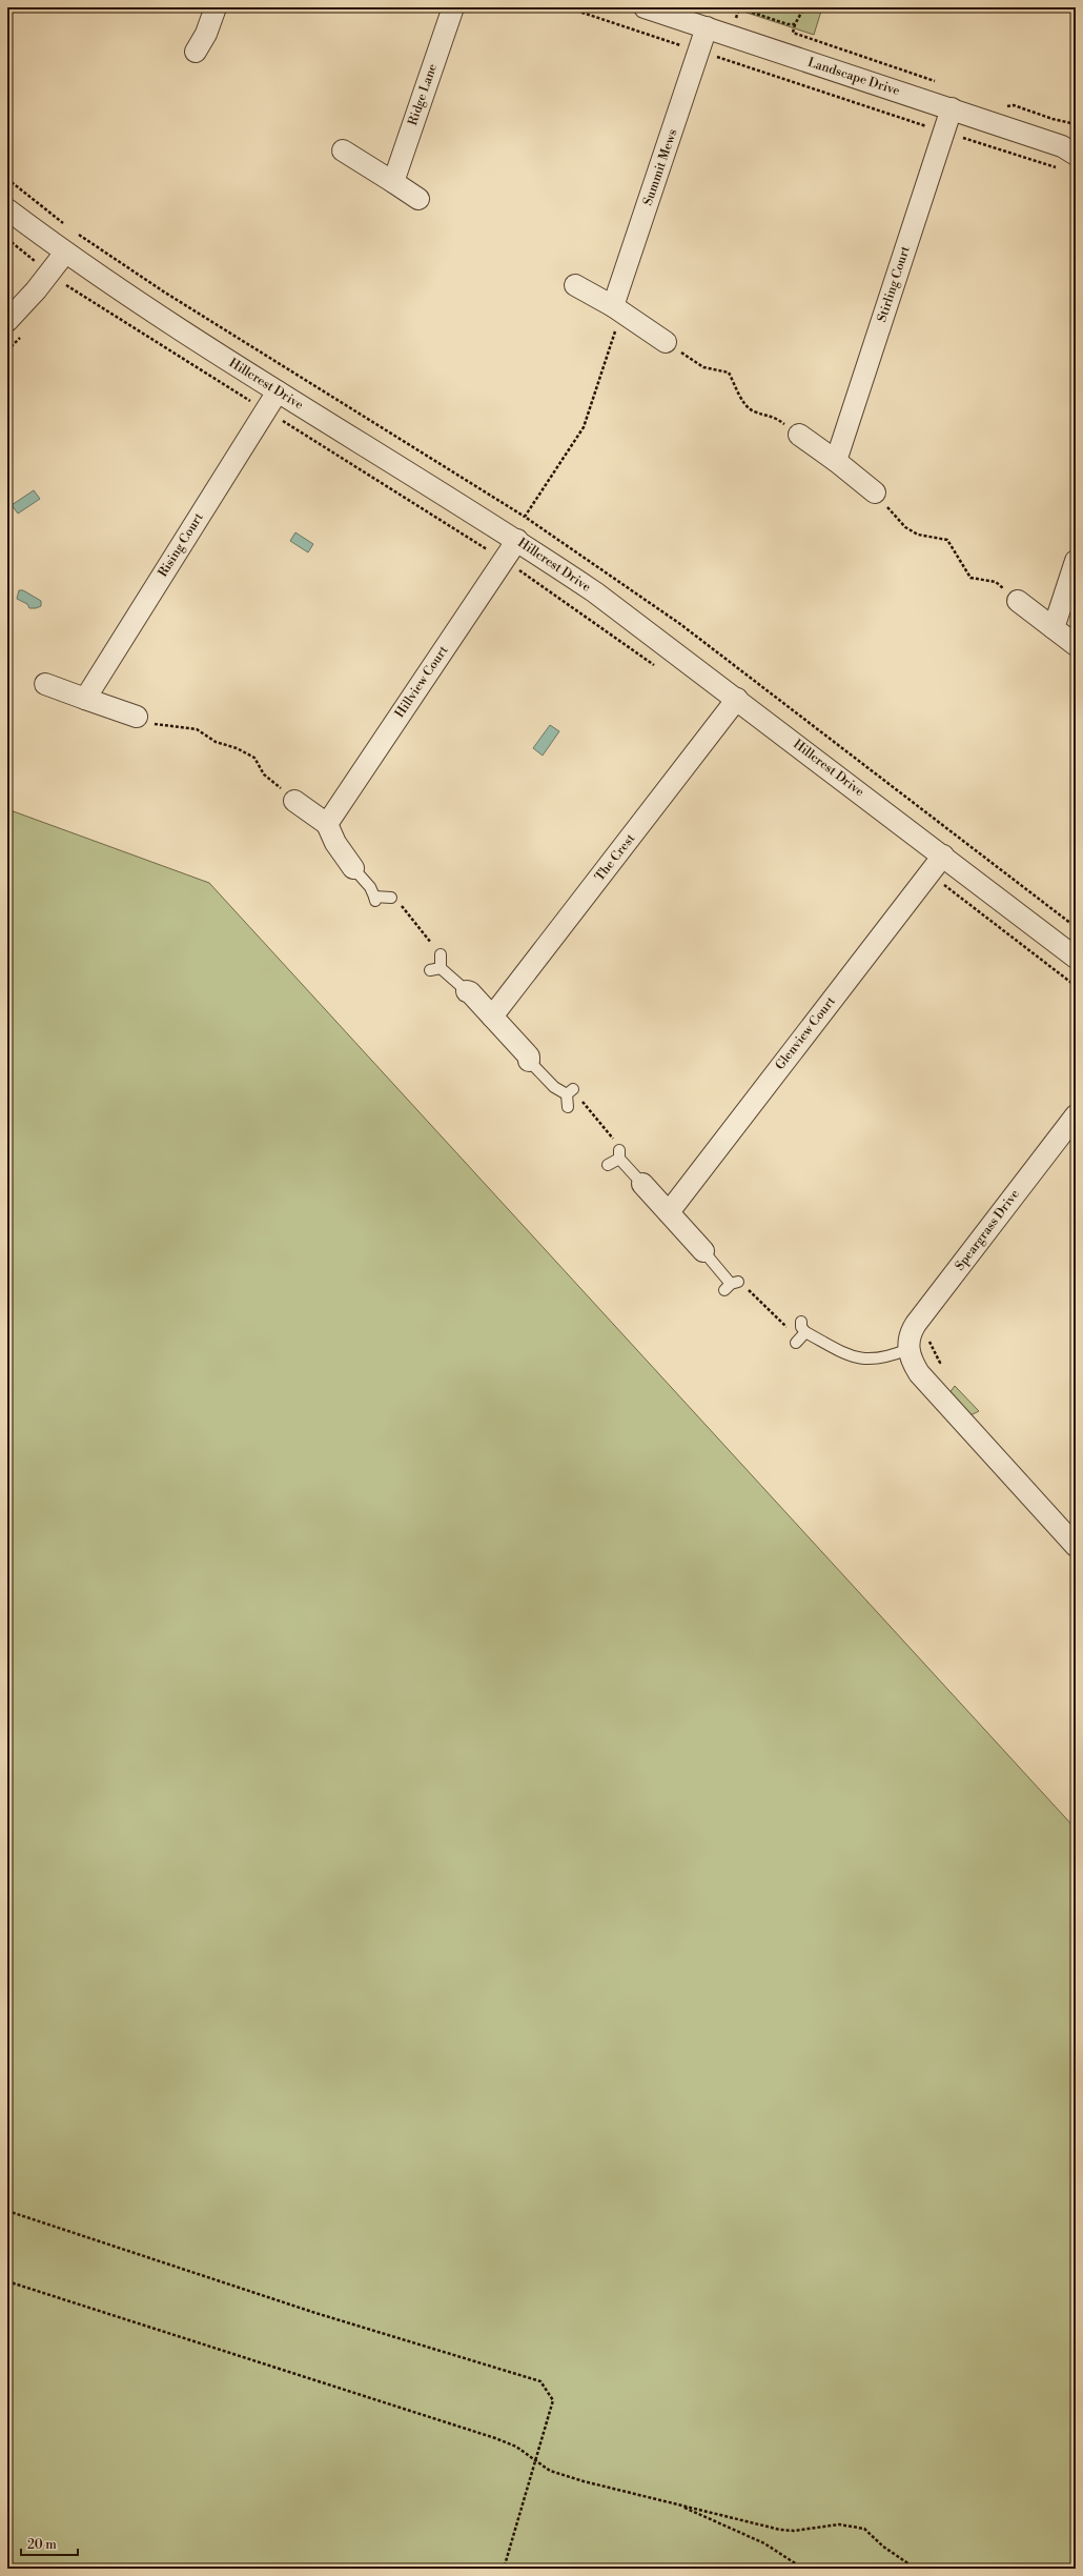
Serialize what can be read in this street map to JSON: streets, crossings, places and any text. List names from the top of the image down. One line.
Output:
{"streets":{"street":["Landscape Drive","Ridge Lane","Summit Mews","Stirling Court","Hillcrest Drive","Rising Court","Hillview Court","The Crest","Glenview Court","Speargrass Drive"]},"crossings":[["Landscape Drive","Summit Mews"],["Landscape Drive","Stirling Court"],["Hillcrest Drive","Rising Court"],["Hillcrest Drive","Hillview Court"],["Hillcrest Drive","The Crest"],["Hillcrest Drive","Glenview Court"]],"scale_bar":"20 m"}
